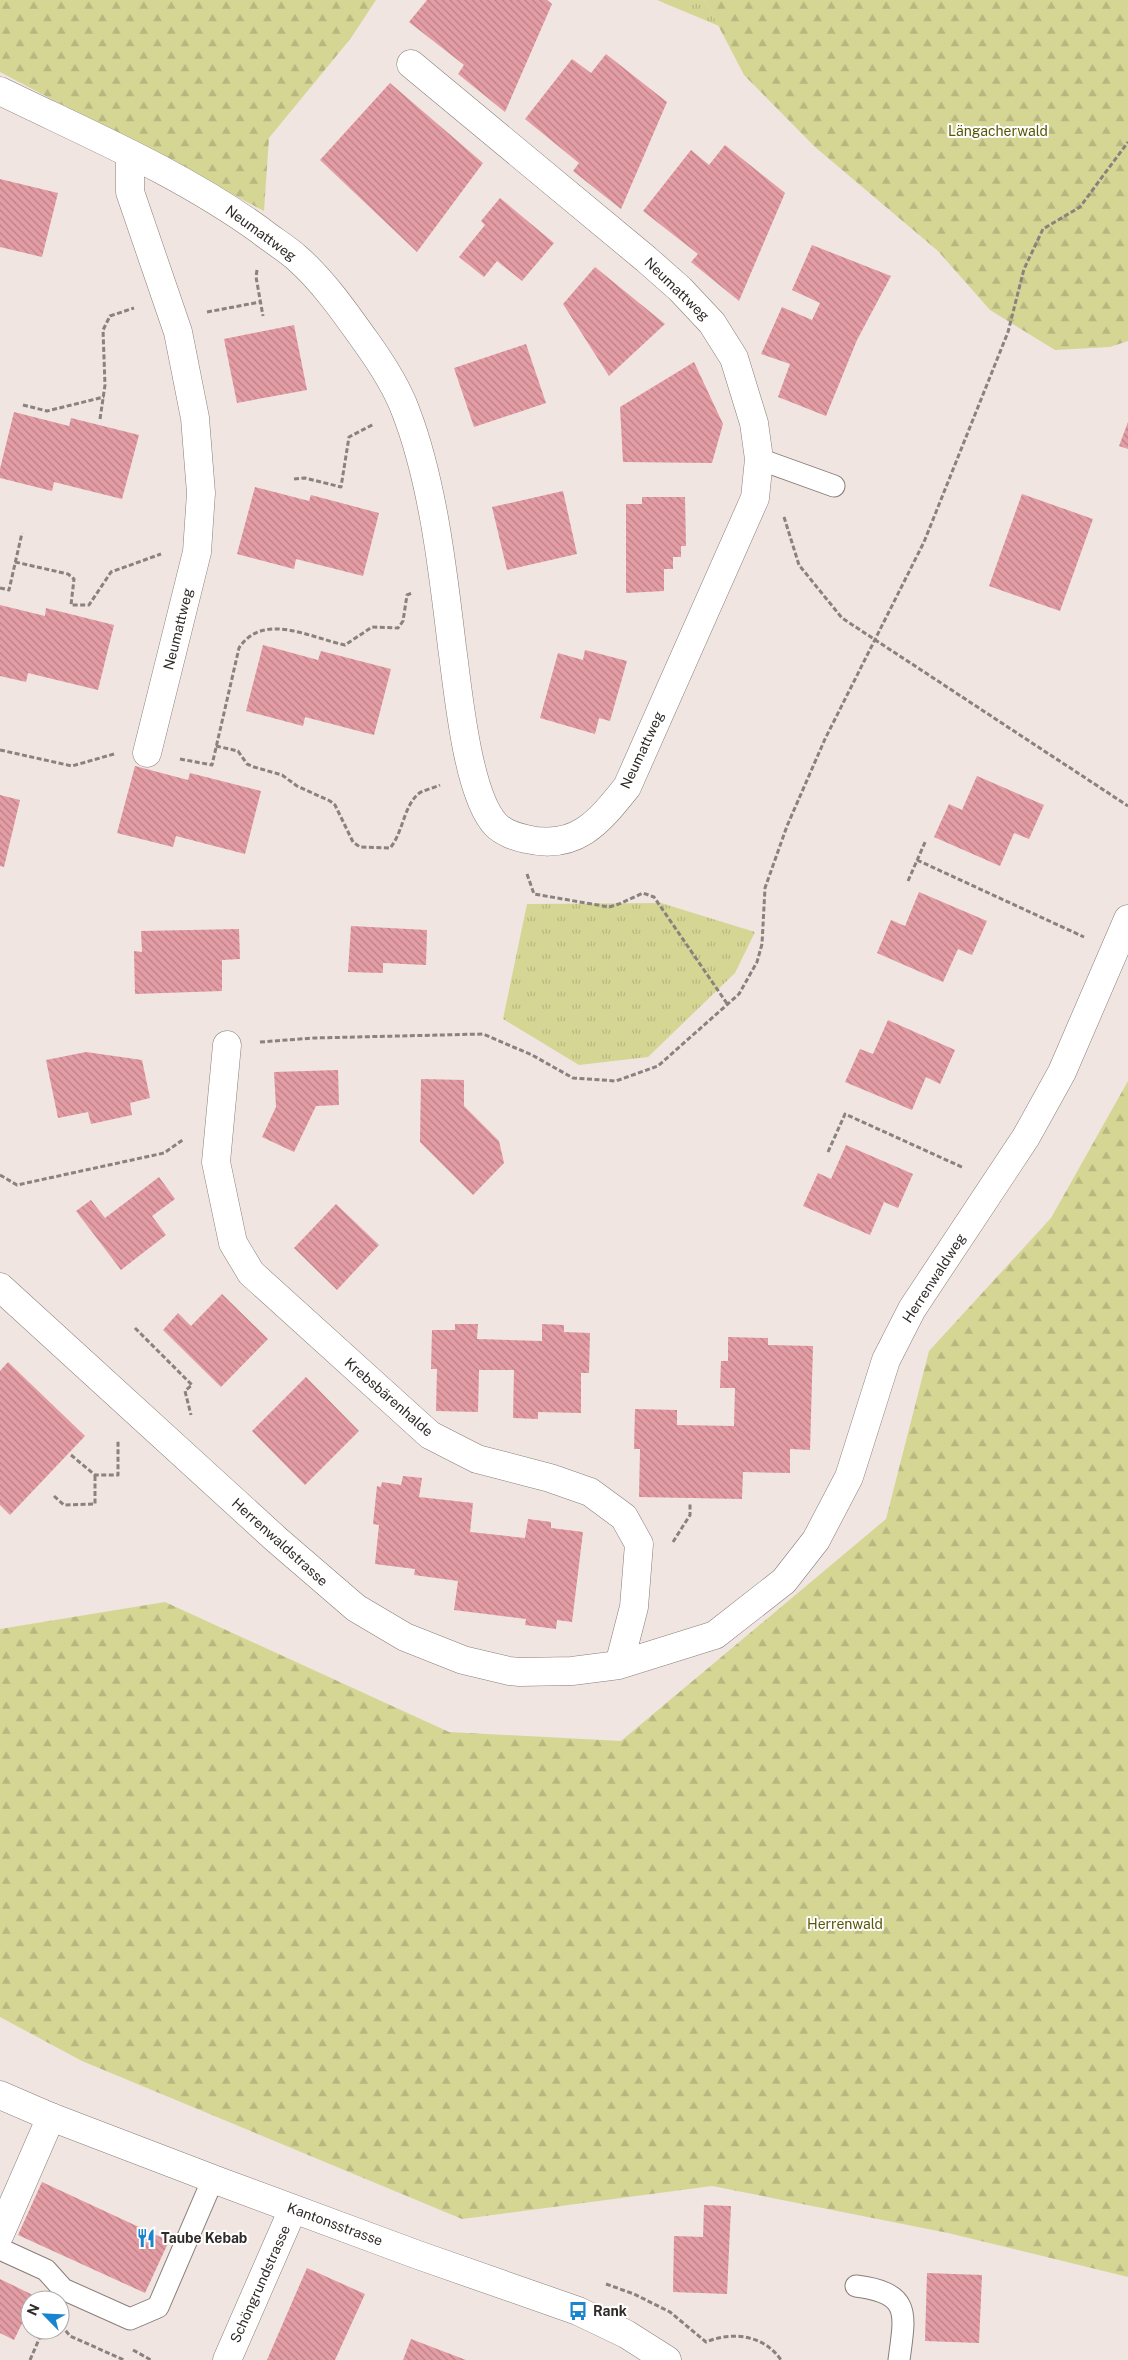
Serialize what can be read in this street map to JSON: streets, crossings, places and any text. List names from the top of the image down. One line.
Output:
{"streets":{"street":["Neumattweg","Herrenwaldweg","Krebsbärenhalde","Herrenwaldstrasse","Kantonsstrasse","Schöngrundstrasse"]},"crossings":[["Herrenwaldweg","Krebsbärenhalde"],["Herrenwaldweg","Herrenwaldstrasse"],["Krebsbärenhalde","Herrenwaldstrasse"],["Kantonsstrasse","Schöngrundstrasse"]],"parks":["Längacherwald","Herrenwald"],"places":{"restaurant":["Taube Kebab"],"bus stop":["Rank"]},"north":"top left"}
